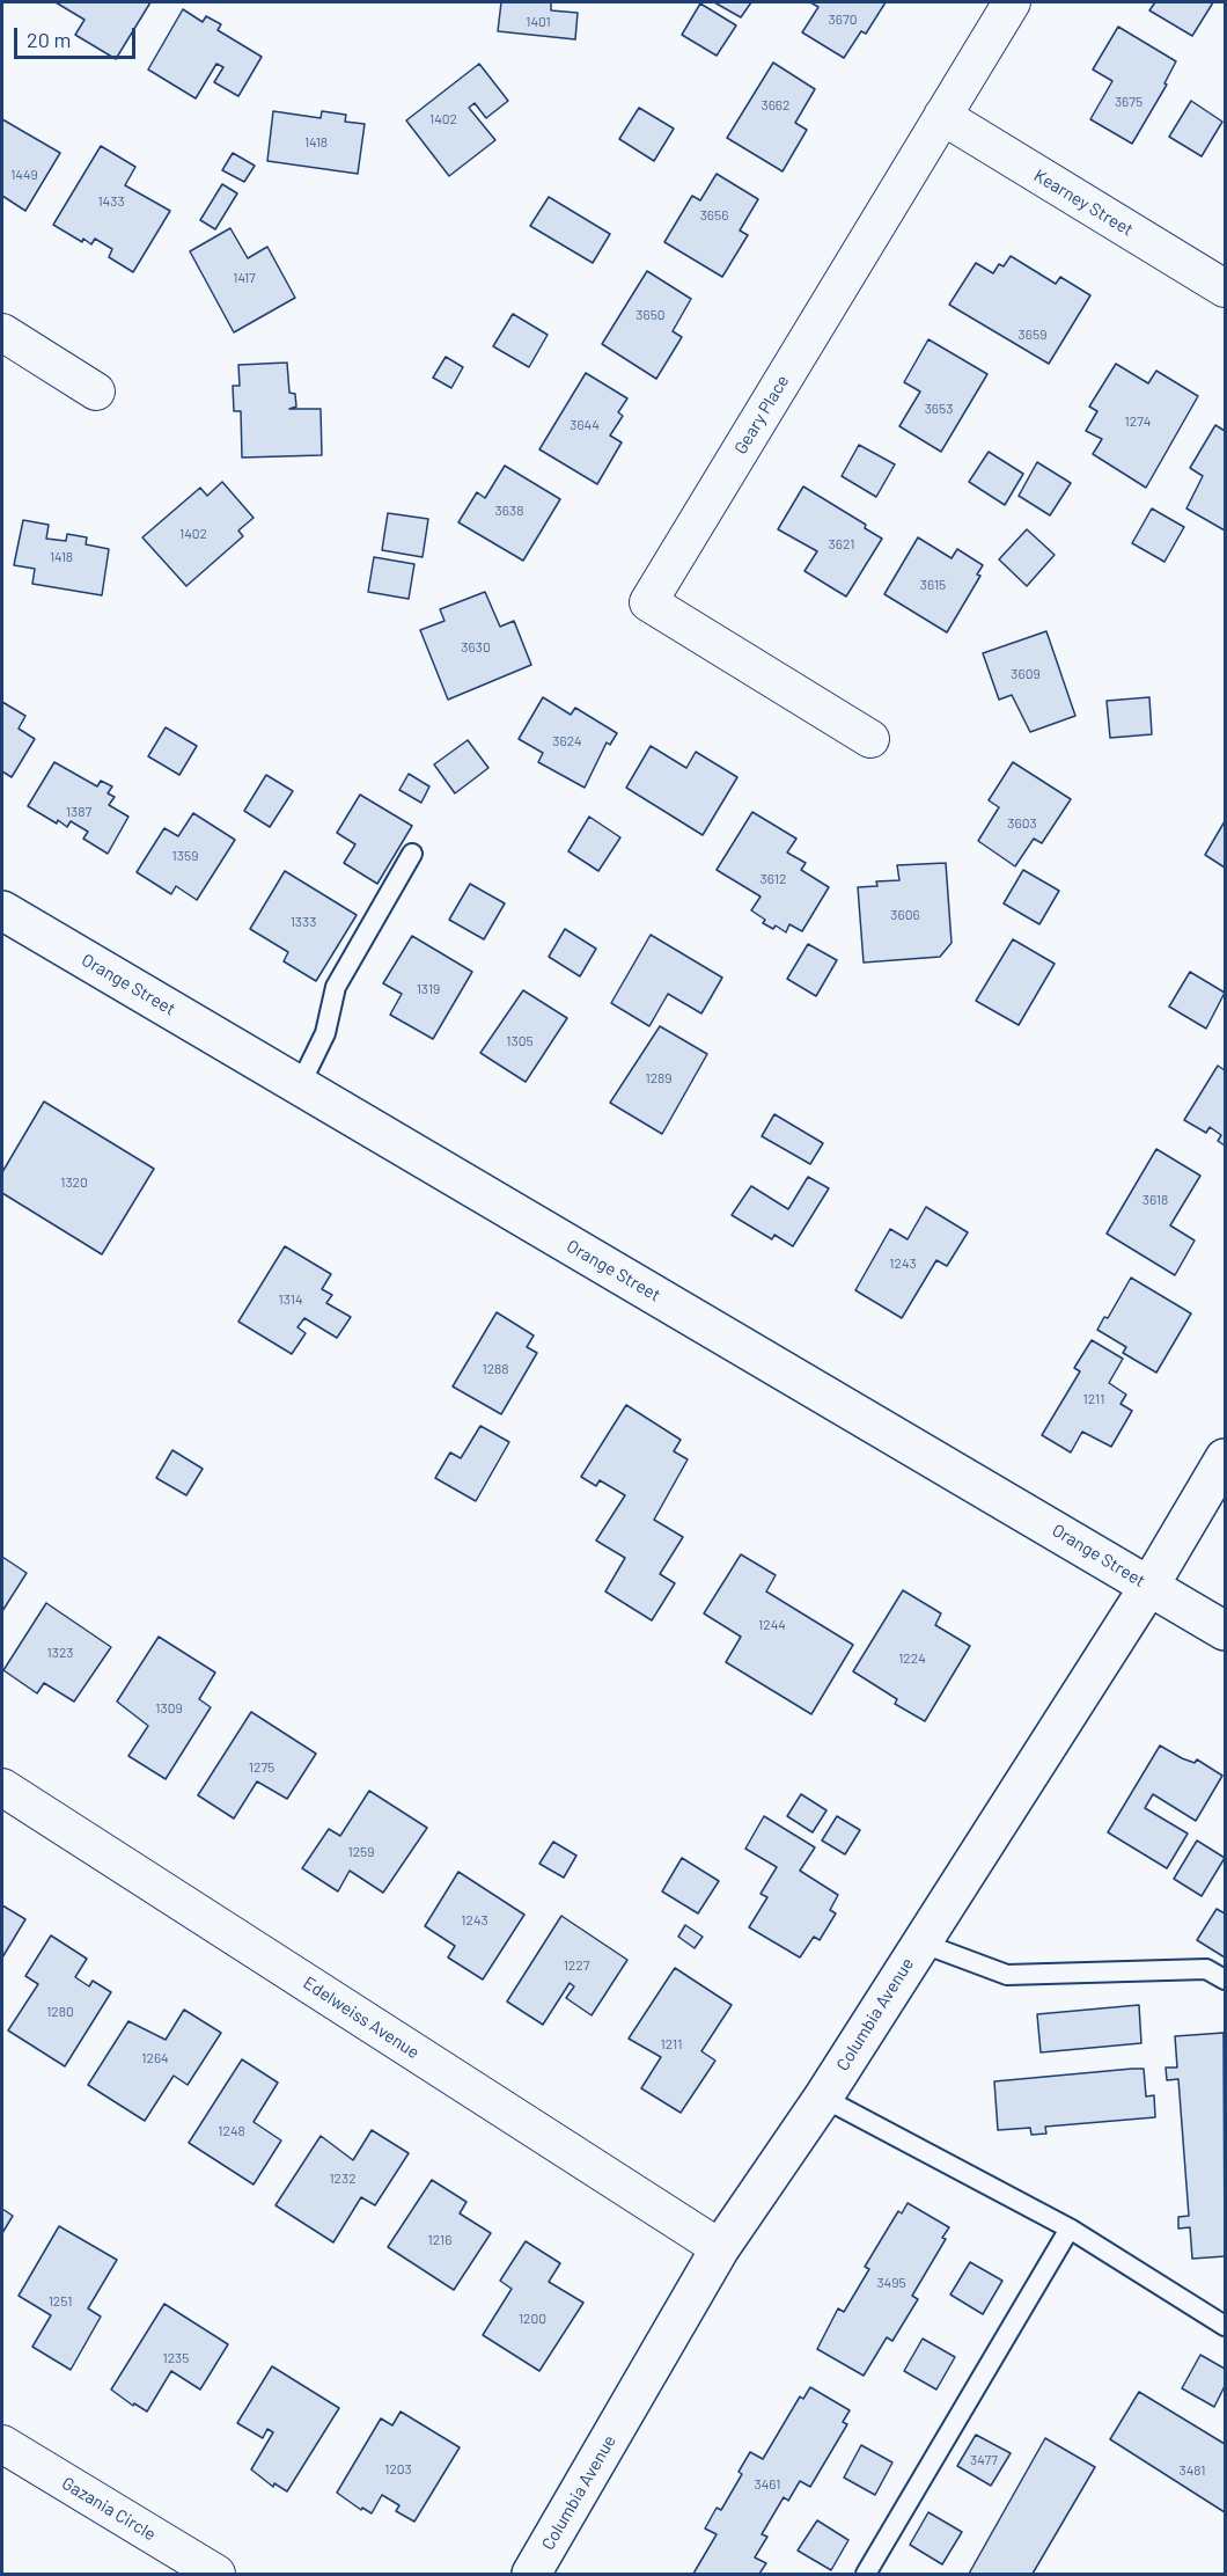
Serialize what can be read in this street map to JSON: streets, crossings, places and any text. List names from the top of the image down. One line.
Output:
{"streets":{"street":["Kearney Street","Geary Place","Orange Street","Columbia Avenue","Edelweiss Avenue","Gazania Circle"]},"crossings":[["Kearney Street","Geary Place"],["Orange Street","Columbia Avenue"],["Columbia Avenue","Edelweiss Avenue"]],"house_numbers":["3670","1401","3675","3662","1402","1418","1449","1433","3656","1417","3650","3659","3653","1274","3644","3638","1402","3621","1418","3615","3630","3609","3624","1387","3603","1359","3612","3606","1333","1319","1305","1289","1320","3618","1243","1314","1288","1211","1244","1323","1224","1309","1275","1259","1243","1227","1280","1211","1264","1248","1232","1216","3495","1251","1200","1235","3477","1203","3481","3461"],"scale_bar":"20 m"}
